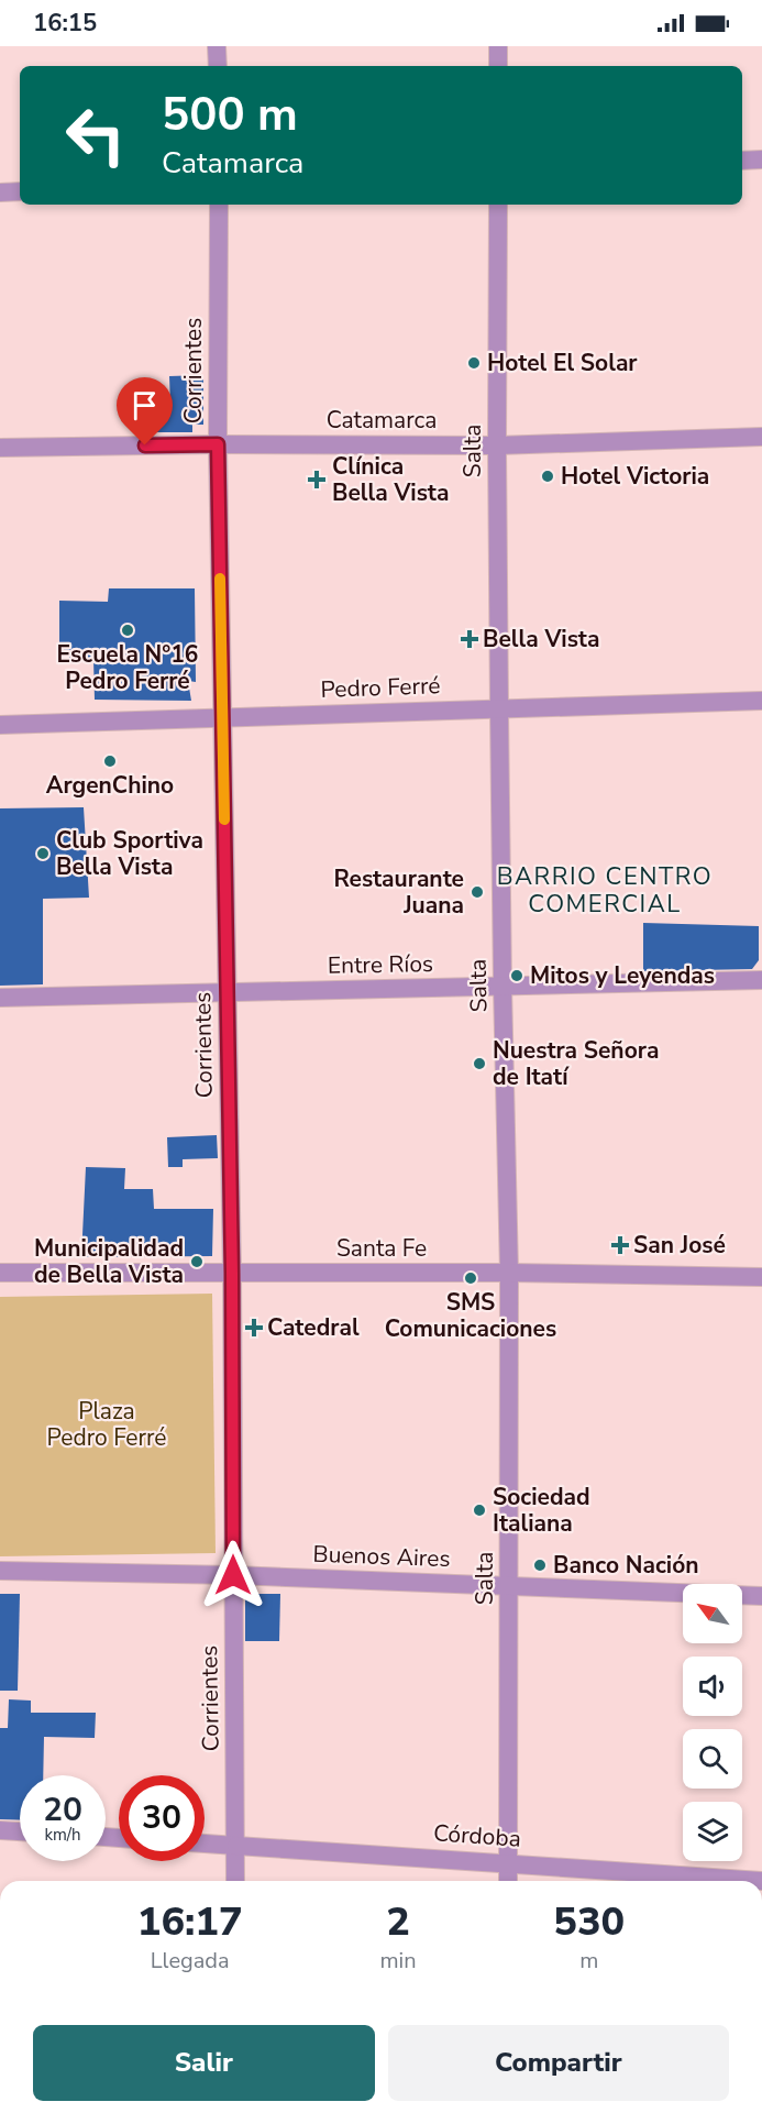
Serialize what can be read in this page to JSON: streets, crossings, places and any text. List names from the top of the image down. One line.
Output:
{"streets":{"street":["Corrientes","Catamarca","Salta","Pedro Ferré","Entre Ríos","Santa Fe","Buenos Aires","Córdoba"]},"crossings":[["Corrientes","Catamarca"],["Corrientes","Pedro Ferré"],["Corrientes","Entre Ríos"],["Corrientes","Santa Fe"],["Corrientes","Buenos Aires"],["Corrientes","Córdoba"],["Catamarca","Salta"],["Salta","Pedro Ferré"],["Salta","Entre Ríos"],["Salta","Santa Fe"],["Salta","Buenos Aires"],["Salta","Córdoba"]],"districts":["BARRIO CENTRO COMERCIAL"],"parks":["Plaza Pedro Ferré"],"places":{"other":["Hotel El Solar","Hotel Victoria","Escuela N°16 Pedro Ferré","ArgenChino","Club Sportiva Bella Vista","Restaurante Juana","Mitos y Leyendas","Nuestra Señora de Itatí","Municipalidad de Bella Vista","SMS Comunicaciones","Sociedad Italiana","Banco Nación"],"health":["Clínica Bella Vista","Bella Vista","San José","Catedral"]},"north":"top left","page":{"status":"16:15","turn":["500 m","Catamarca"],"speed":"20 km/h","limit":"30","eta":["16:17","Llegada","2","min","530","m"],"buttons":["Salir","Compartir"]}}
